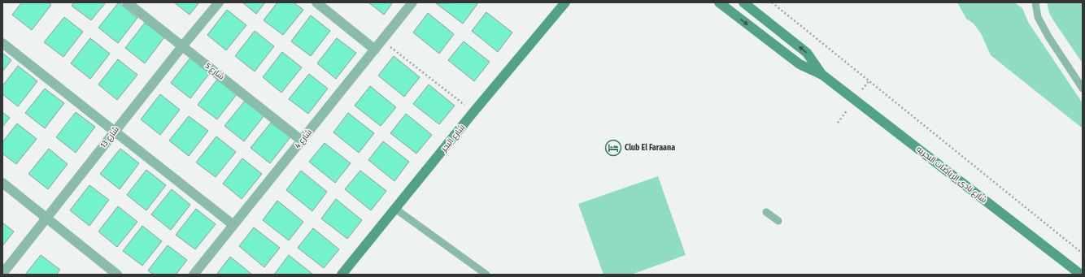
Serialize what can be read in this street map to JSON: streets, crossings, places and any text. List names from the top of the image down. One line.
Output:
{"streets":{"main road":["شارع البحر","شارع نادى الرياضات البحريه"],"street":["شارع 5","شارع 13","شارع 4"]},"crossings":[["شارع 5","شارع 13"],["شارع 5","شارع 4"]],"places":{"hotel":["Club El Faraana"]}}
